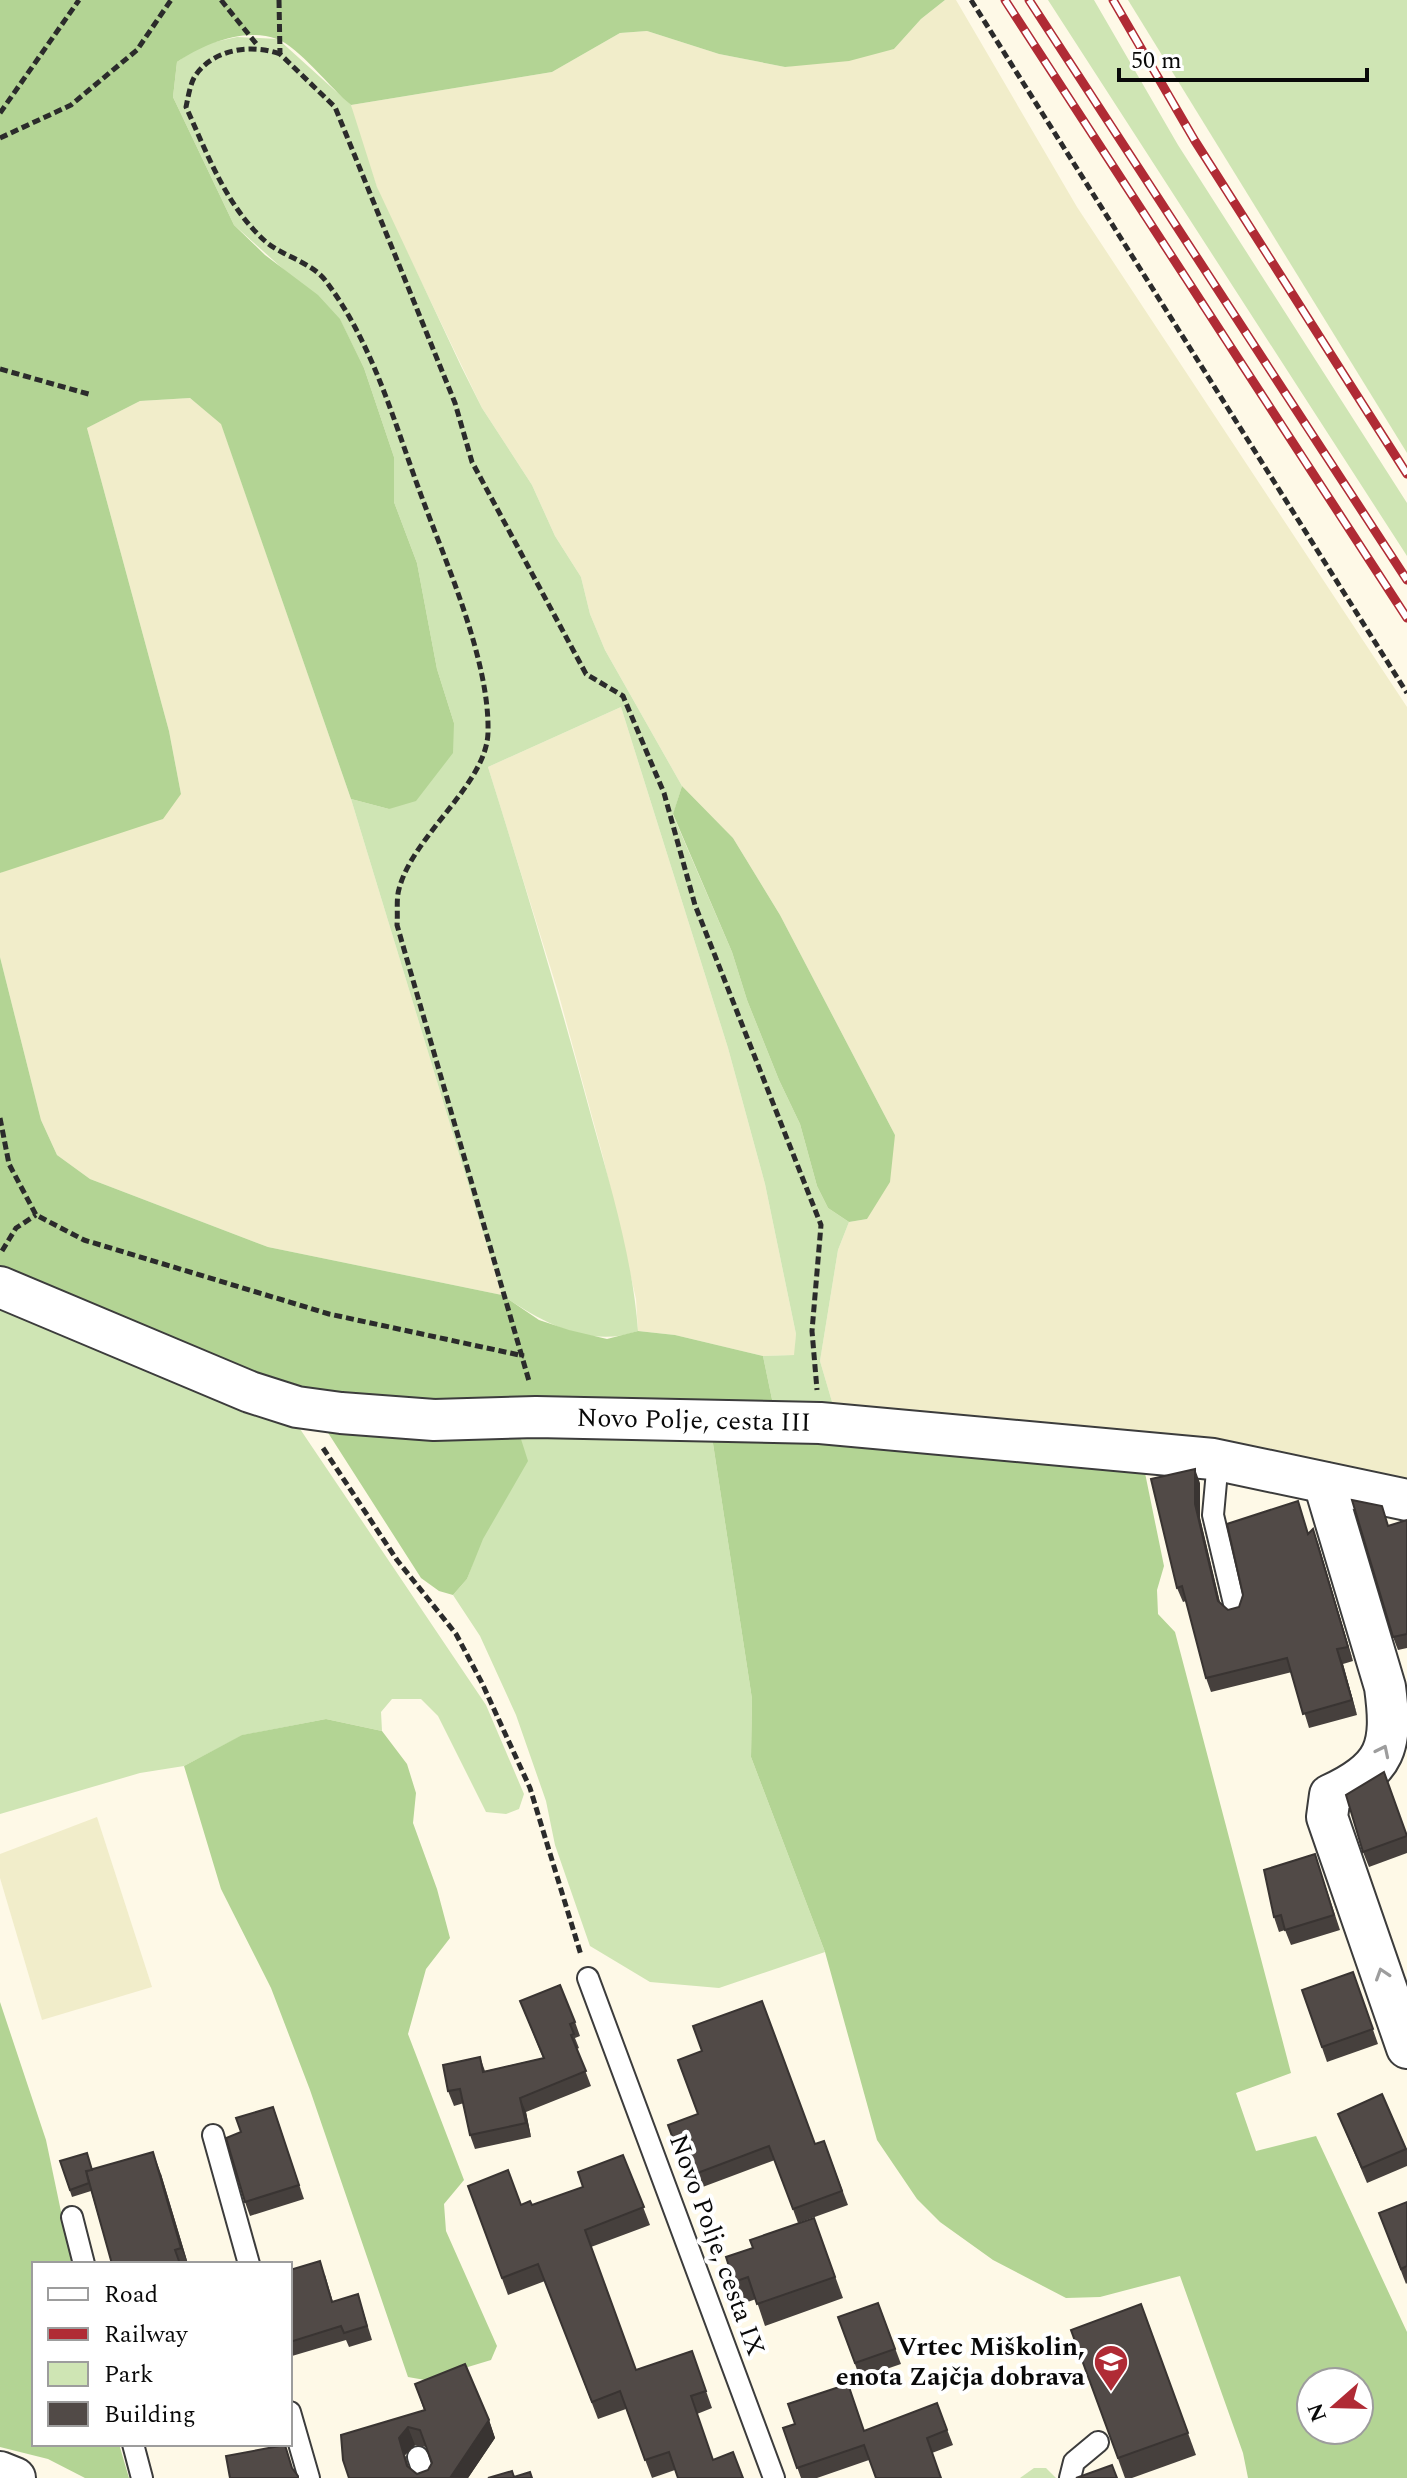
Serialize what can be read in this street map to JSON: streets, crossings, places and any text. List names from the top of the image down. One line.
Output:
{"streets":{"street":["Novo Polje, cesta III"],"lane":["Novo Polje, cesta IX"]},"places":{"school or university":["Vrtec Miškolin, enota Zajčja dobrava"]},"legend":["Road","Railway","Park","Building"],"scale_bar":"50 m","north":"left"}
